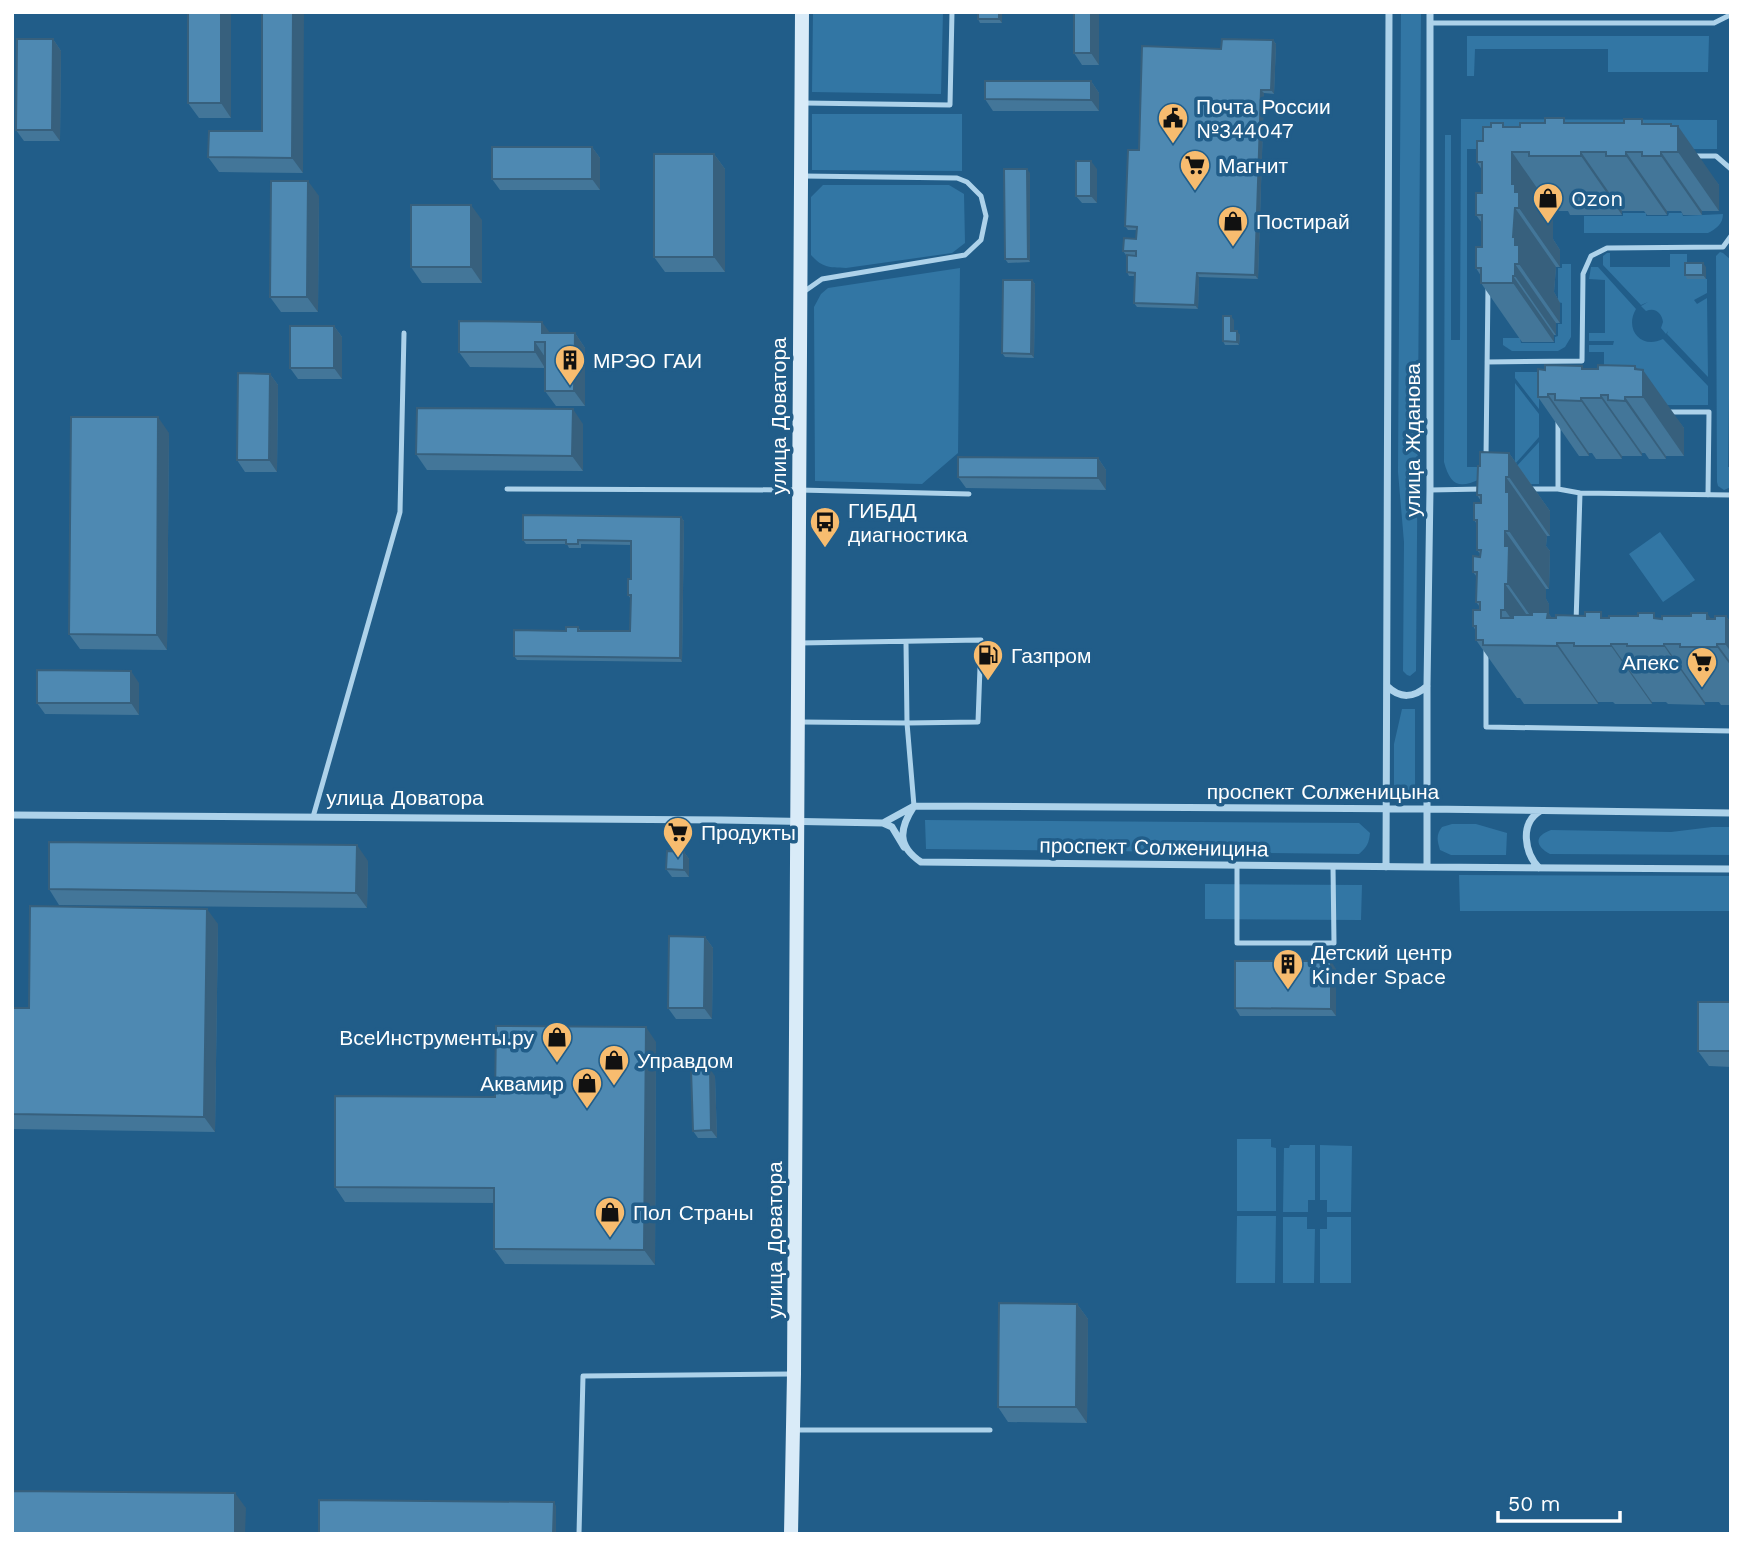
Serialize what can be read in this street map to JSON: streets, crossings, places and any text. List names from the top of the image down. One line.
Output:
{"streets":{"street":["улица Доватора","улица Жданова","проспект Солженицына","проспект Солженицина"]},"crossings":[["улица Жданова","проспект Солженицына"],["улица Жданова","проспект Солженицина"]],"places":{"public building":["Почта России №344047"],"supermarket":["Магнит","Апекс","Продукты"],"shop":["Ozon","Постирай","ВсеИнструменты.ру","Управдом","Аквамир","Пол Страны"],"building":["МРЭО ГАИ","Детский центр Kinder Space"],"bus stop":["ГИБДД диагностика"],"fuel station":["Газпром"]},"scale_bar":"50 m"}
